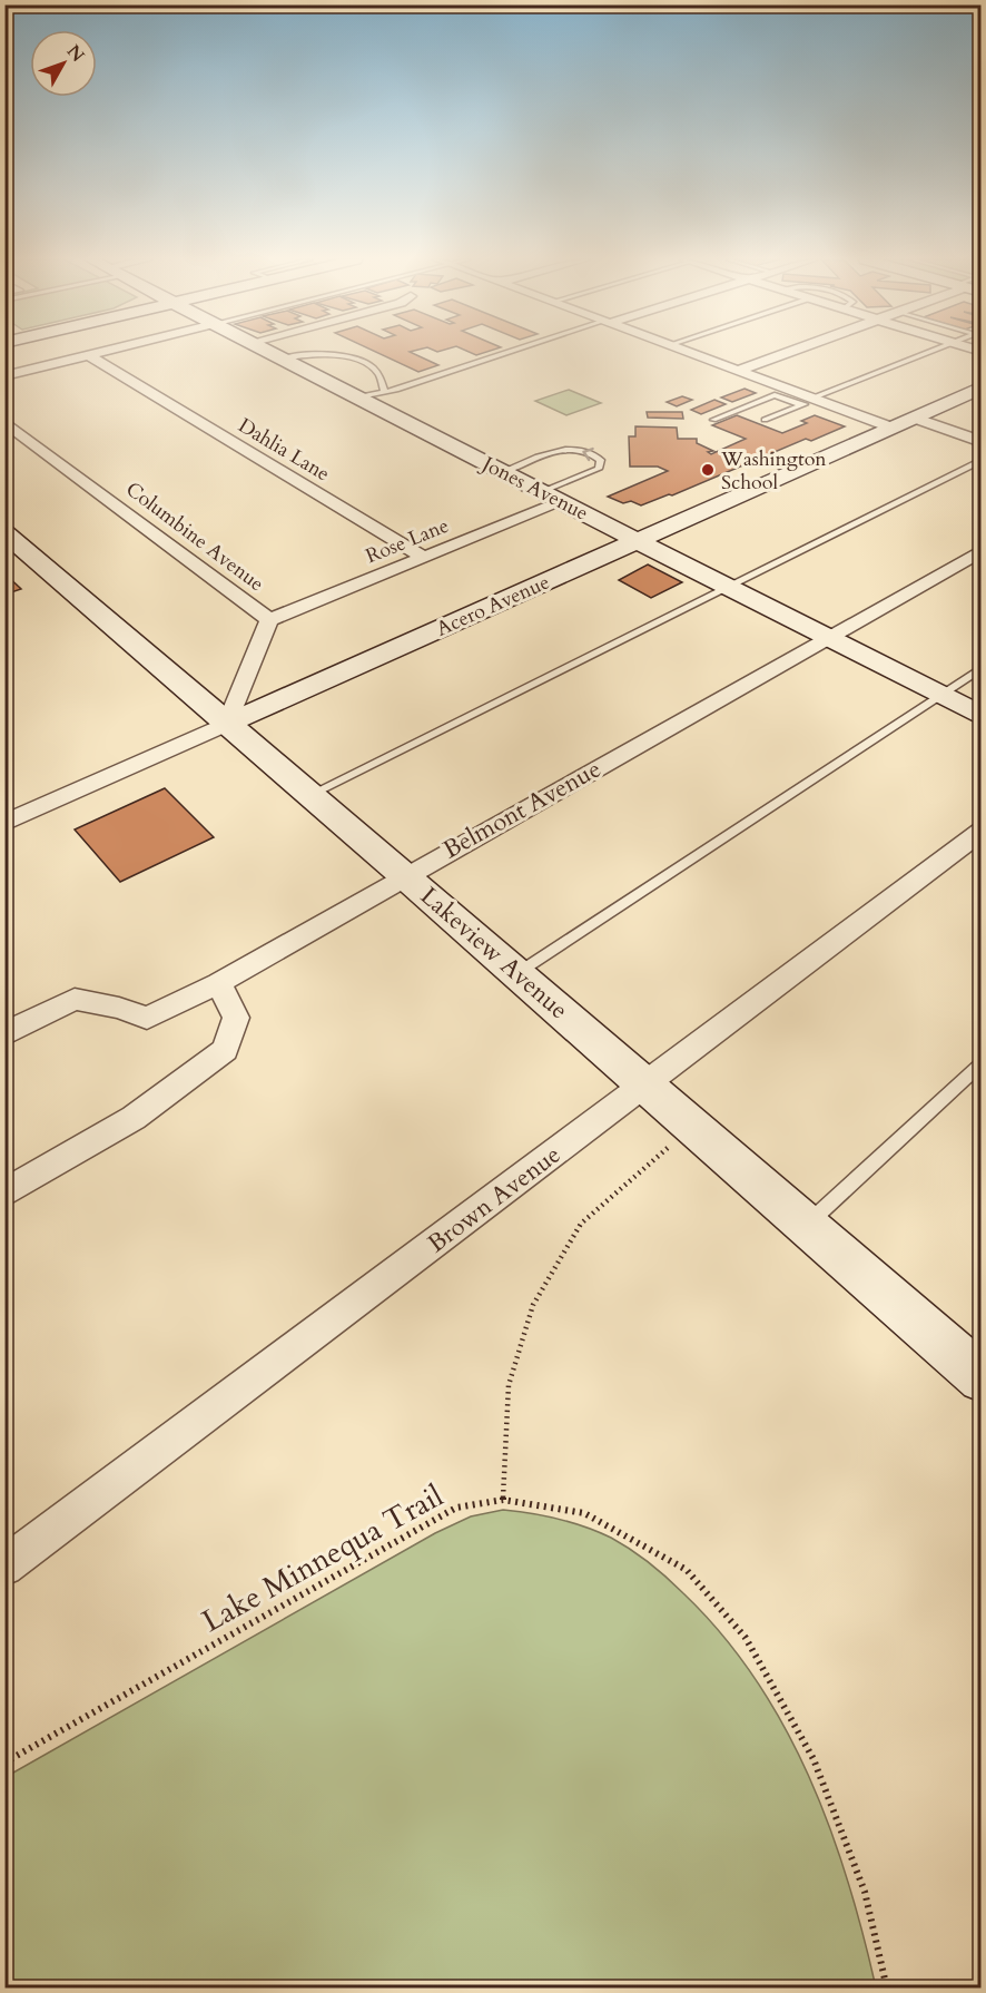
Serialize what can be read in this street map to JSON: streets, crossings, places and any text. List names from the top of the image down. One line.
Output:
{"streets":{"street":["Dahlia Lane","Jones Avenue","Columbine Avenue","Rose Lane","Acero Avenue","Belmont Avenue","Lakeview Avenue","Brown Avenue"],"path":["Lake Minnequa Trail"]},"crossings":[["Dahlia Lane","Rose Lane"],["Jones Avenue","Rose Lane"],["Jones Avenue","Acero Avenue"],["Jones Avenue","Belmont Avenue"],["Columbine Avenue","Rose Lane"],["Columbine Avenue","Acero Avenue"],["Columbine Avenue","Lakeview Avenue"],["Acero Avenue","Lakeview Avenue"],["Belmont Avenue","Lakeview Avenue"],["Lakeview Avenue","Brown Avenue"]],"places":["Washington School"],"north":"top right"}
